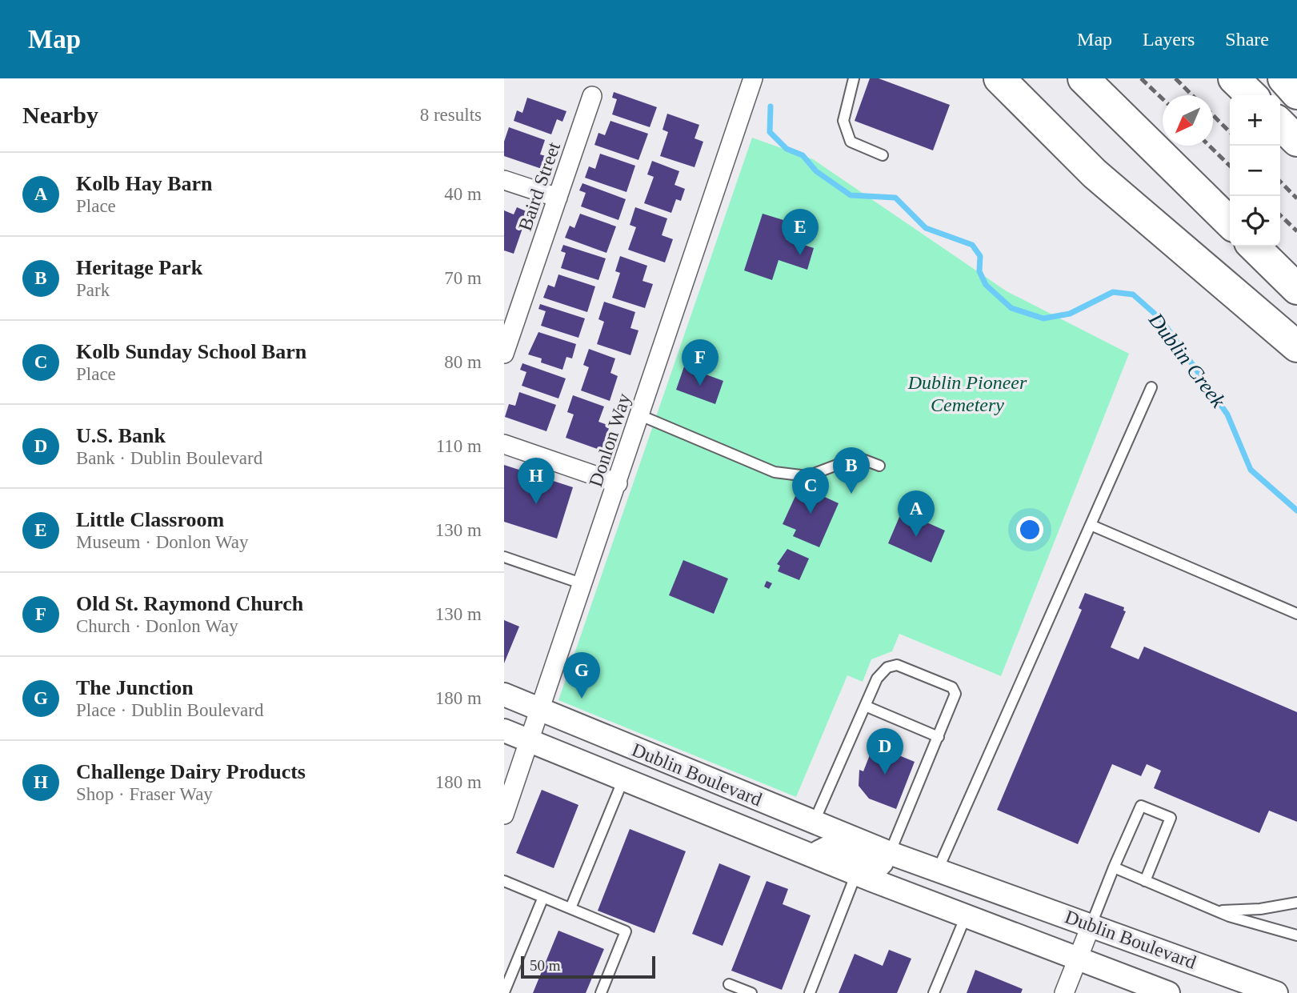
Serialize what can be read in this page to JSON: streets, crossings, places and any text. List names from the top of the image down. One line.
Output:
{"streets":{"street":["Baird Street","Donlon Way","Dublin Boulevard"]},"crossings":[["Donlon Way","Dublin Boulevard"]],"water":["Dublin Creek"],"parks":["Dublin Pioneer Cemetery"],"scale_bar":"50 m","north":"bottom left","page":{"header":"Map","nav":["Map","Layers","Share"],"heading":["Nearby","8 results"],"map_buttons":["+","−"],"list":[{"mark":"A","name":"Kolb Hay Barn","note":"Place","value":"40 m"},{"mark":"B","name":"Heritage Park","note":"Park","value":"70 m"},{"mark":"C","name":"Kolb Sunday School Barn","note":"Place","value":"80 m"},{"mark":"D","name":"U.S. Bank","note":"Bank · Dublin Boulevard","value":"110 m"},{"mark":"E","name":"Little Classroom","note":"Museum · Donlon Way","value":"130 m"},{"mark":"F","name":"Old St. Raymond Church","note":"Church · Donlon Way","value":"130 m"},{"mark":"G","name":"The Junction","note":"Place · Dublin Boulevard","value":"180 m"},{"mark":"H","name":"Challenge Dairy Products","note":"Shop · Fraser Way","value":"180 m"}],"pins":["E","F","B","H","C","A","G","D"],"scale":"50 m"}}
